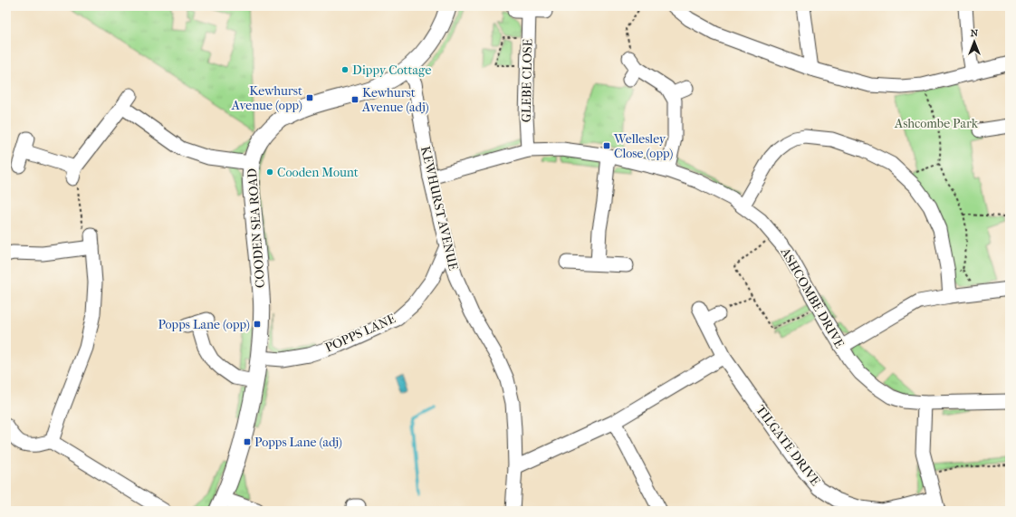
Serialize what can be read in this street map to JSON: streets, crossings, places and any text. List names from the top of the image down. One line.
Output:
{"streets":{"main road":["COODEN SEA ROAD"],"street":["GLEBE CLOSE","KEWHURST AVENUE","ASHCOMBE DRIVE","POPPS LANE","TILGATE DRIVE"]},"crossings":[["GLEBE CLOSE","ASHCOMBE DRIVE"],["KEWHURST AVENUE","COODEN SEA ROAD"],["KEWHURST AVENUE","ASHCOMBE DRIVE"],["KEWHURST AVENUE","POPPS LANE"],["COODEN SEA ROAD","POPPS LANE"]],"parks":["Ashcombe Park"],"places":{"other":["Dippy Cottage","Cooden Mount"],"transit":["Kewhurst Avenue (opp)","Kewhurst Avenue (adj)","Wellesley Close (opp)","Popps Lane (opp)","Popps Lane (adj)"]},"north":"top"}
